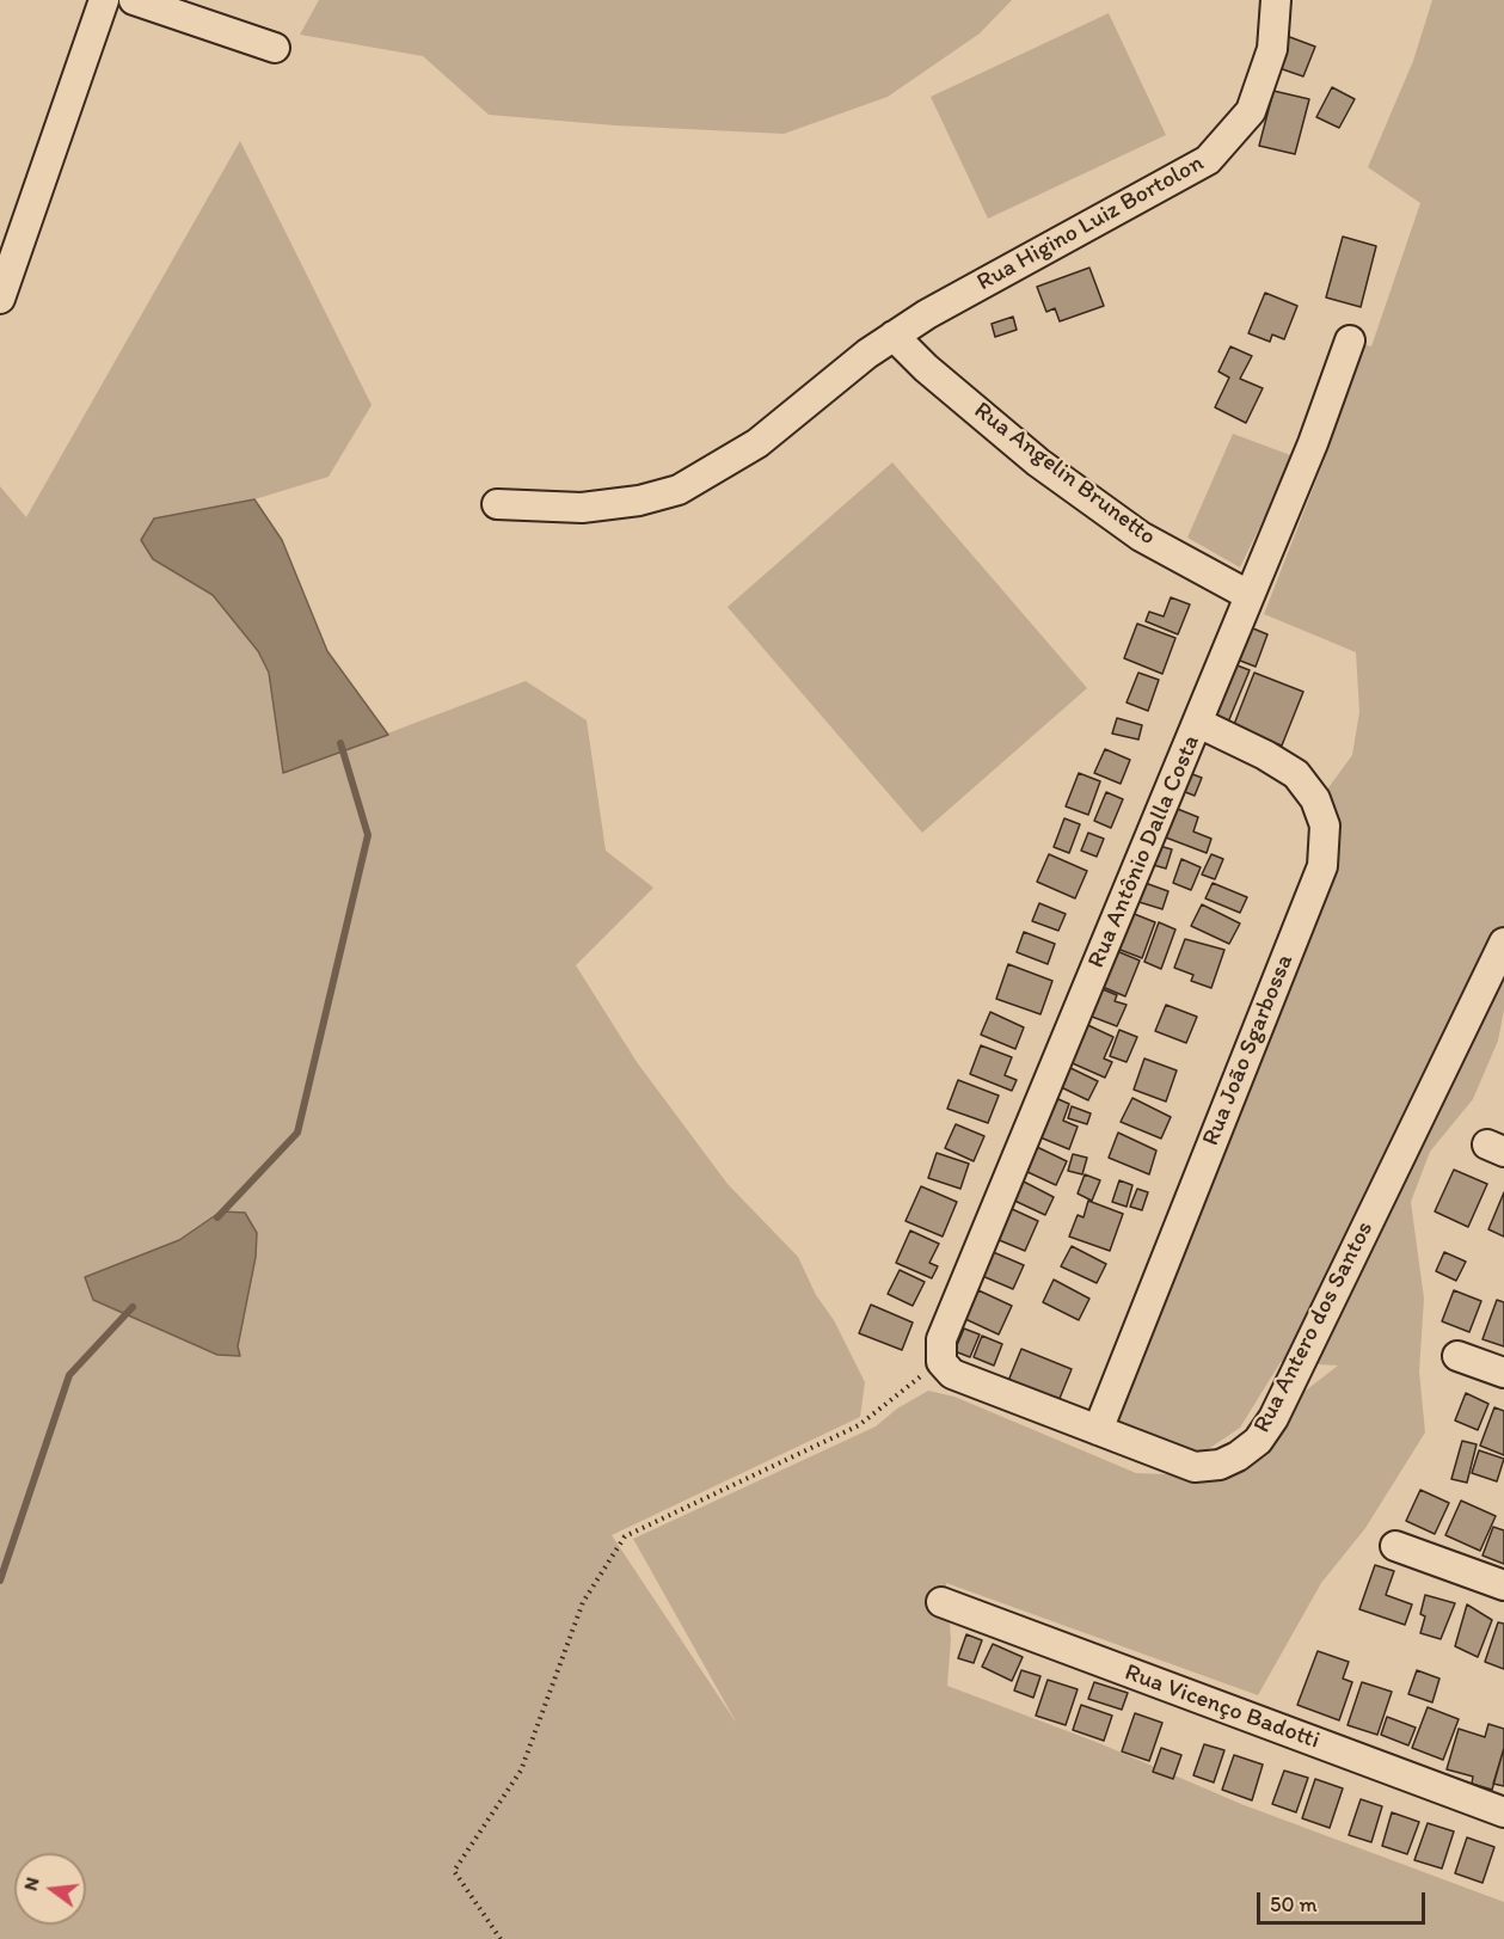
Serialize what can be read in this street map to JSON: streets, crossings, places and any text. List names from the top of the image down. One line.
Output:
{"streets":{"street":["Rua Higino Luiz Bortolon","Rua Angelin Brunetto","Rua Antônio Dalla Costa","Rua João Sgarbossa","Rua Antero dos Santos","Rua Vicenço Badotti"]},"crossings":[["Rua Higino Luiz Bortolon","Rua Angelin Brunetto"],["Rua Angelin Brunetto","Rua Antônio Dalla Costa"],["Rua Antônio Dalla Costa","Rua João Sgarbossa"],["Rua Antônio Dalla Costa","Rua Antero dos Santos"],["Rua João Sgarbossa","Rua Antero dos Santos"]],"scale_bar":"50 m","north":"left"}
